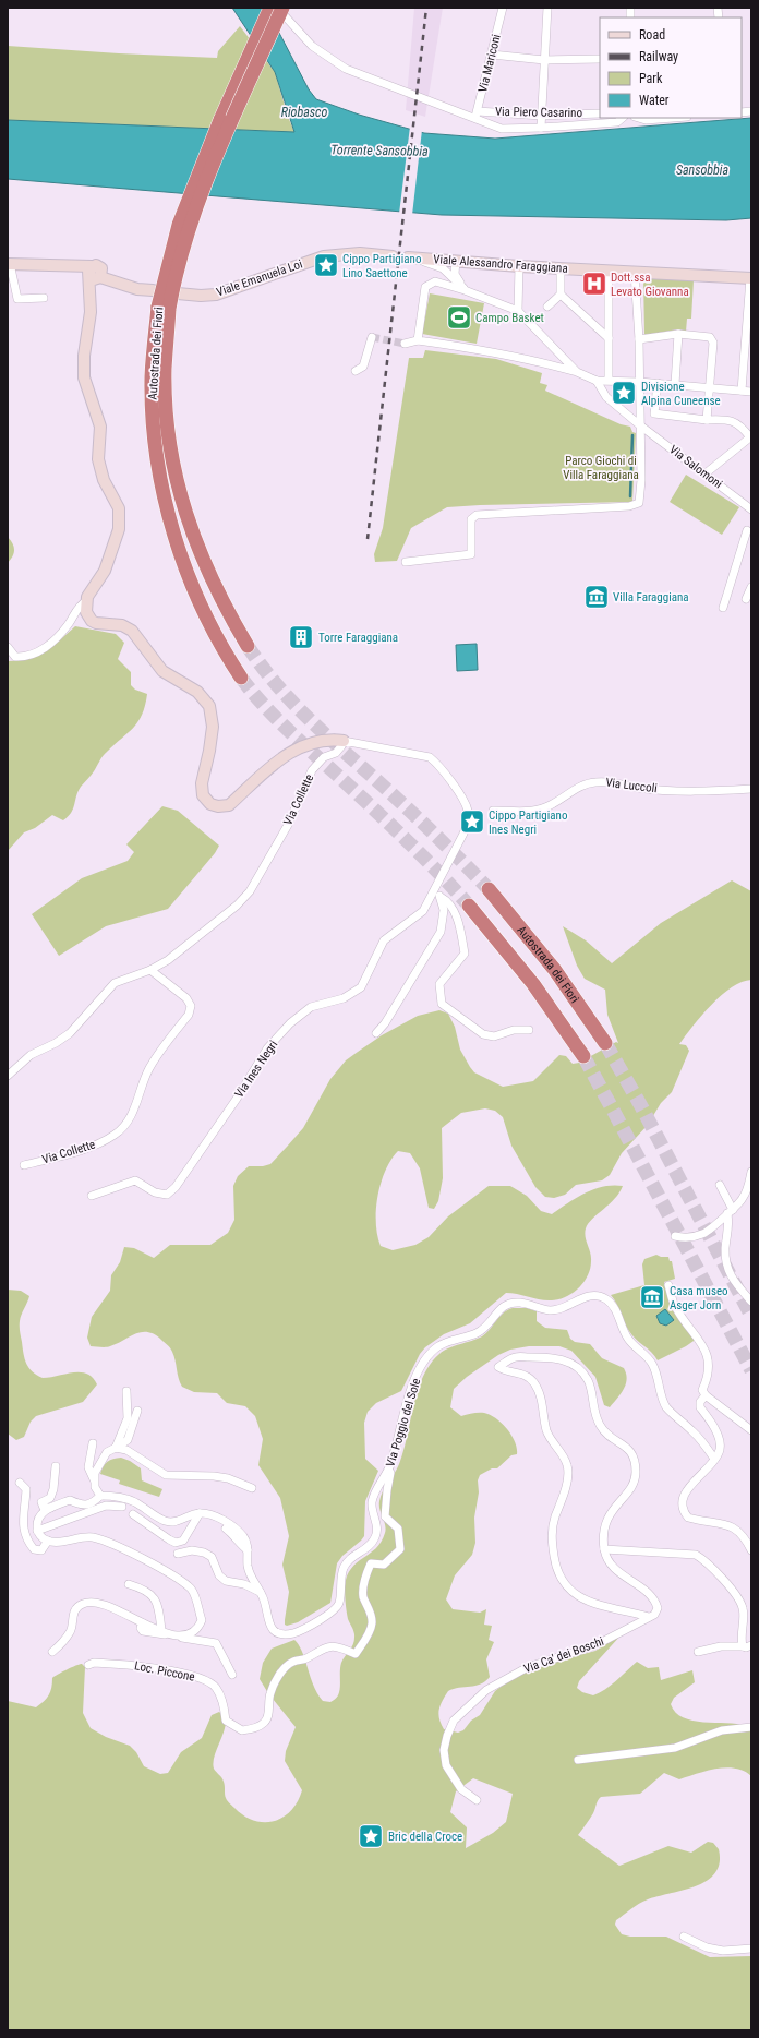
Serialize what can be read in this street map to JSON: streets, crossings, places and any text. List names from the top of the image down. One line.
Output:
{"streets":{"highway":["Autostrada dei Fiori"],"street":["Via Mariconi","Via Piero Casarino","Viale Alessandro Faraggiana","Viale Emanuela Loi","Via Salomoni","Via Luccoli","Via Collette","Via Ines Negri","Via Poggio del Sole","Via Ca' dei Boschi","Loc. Piccone"]},"crossings":[["Via Mariconi","Via Piero Casarino"],["Via Collette","Via Ines Negri"],["Via Poggio del Sole","Loc. Piccone"]],"water":["Riobasco","Torrente Sansobbia","Sansobbia"],"parks":["Parco Giochi di Villa Faraggiana"],"places":{"place":["Cippo Partigiano Lino Saettone","Divisione Alpina Cuneense","Cippo Partigiano Ines Negri","Bric della Croce"],"hospital":["Dott.ssa Levato Giovanna"],"sports":["Campo Basket"],"museum":["Villa Faraggiana","Casa museo Asger Jorn"],"building":["Torre Faraggiana"]},"legend":["Road","Railway","Park","Water"]}
